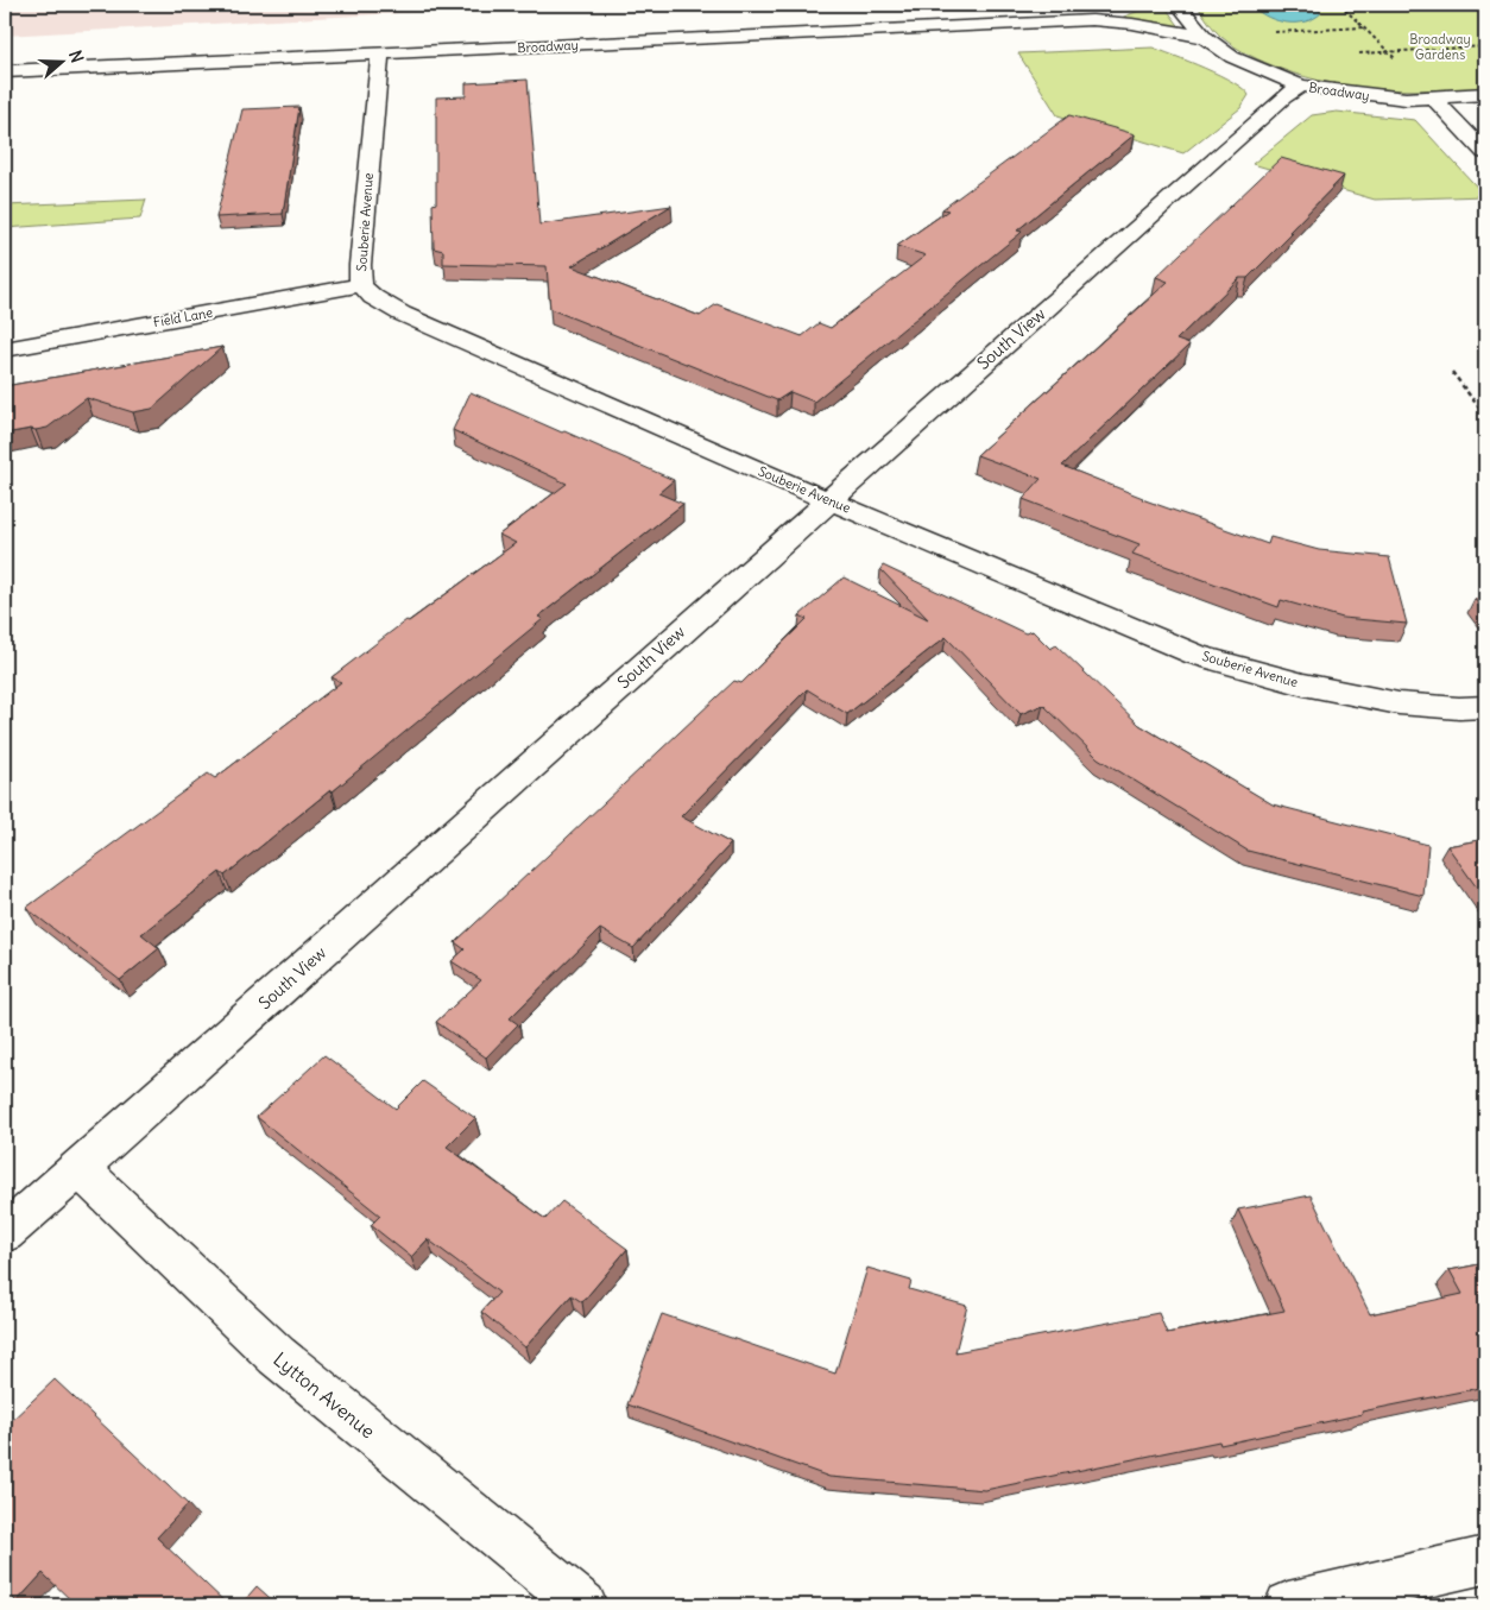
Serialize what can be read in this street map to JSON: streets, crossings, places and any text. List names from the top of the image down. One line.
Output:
{"streets":{"street":["Broadway","Souberie Avenue","Field Lane","South View","Lytton Avenue"]},"crossings":[["Broadway","Souberie Avenue"],["Broadway","South View"],["Souberie Avenue","Field Lane"],["Souberie Avenue","South View"],["South View","Lytton Avenue"]],"parks":["Broadway Gardens"],"north":"right"}
